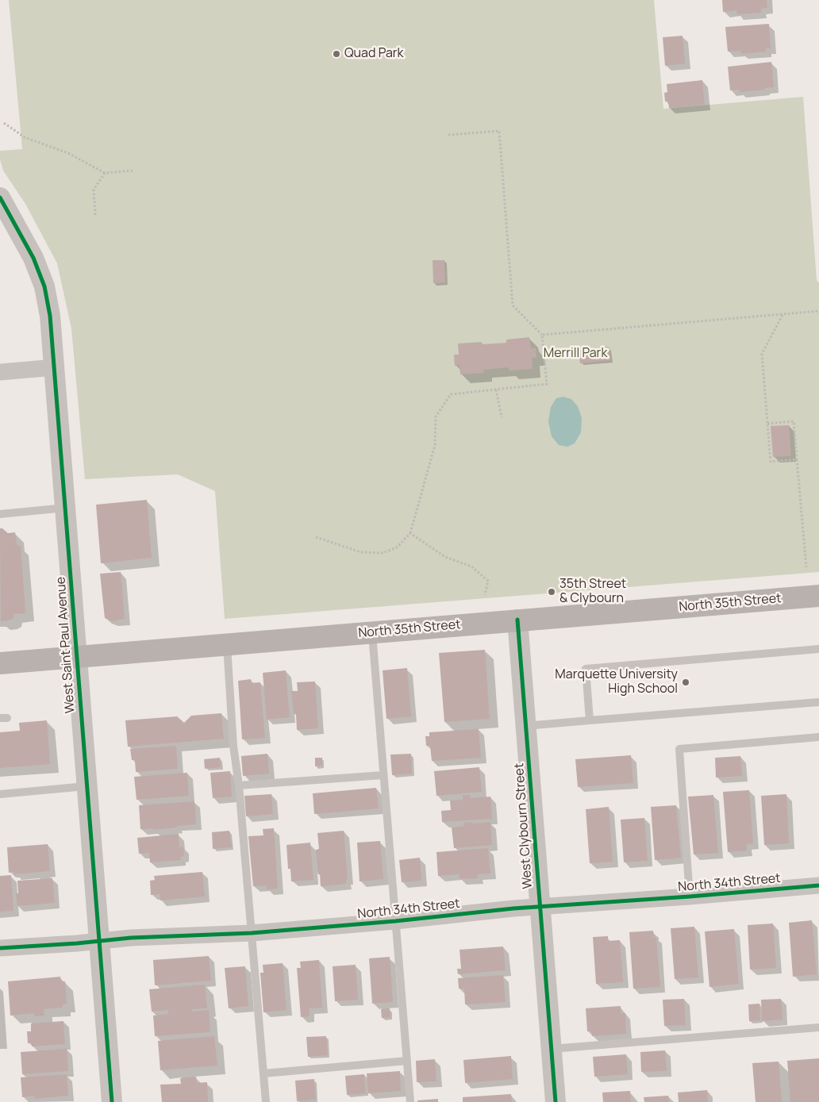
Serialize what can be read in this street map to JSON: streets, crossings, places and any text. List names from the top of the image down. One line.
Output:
{"streets":{"main road":["North 35th Street"],"street":["West Saint Paul Avenue","West Clybourn Street","North 34th Street"]},"crossings":[["North 35th Street","West Saint Paul Avenue"],["North 35th Street","West Clybourn Street"],["West Saint Paul Avenue","North 34th Street"],["West Clybourn Street","North 34th Street"]],"parks":["Merrill Park"],"places":["Quad Park","35th Street & Clybourn","Marquette University High School"]}
